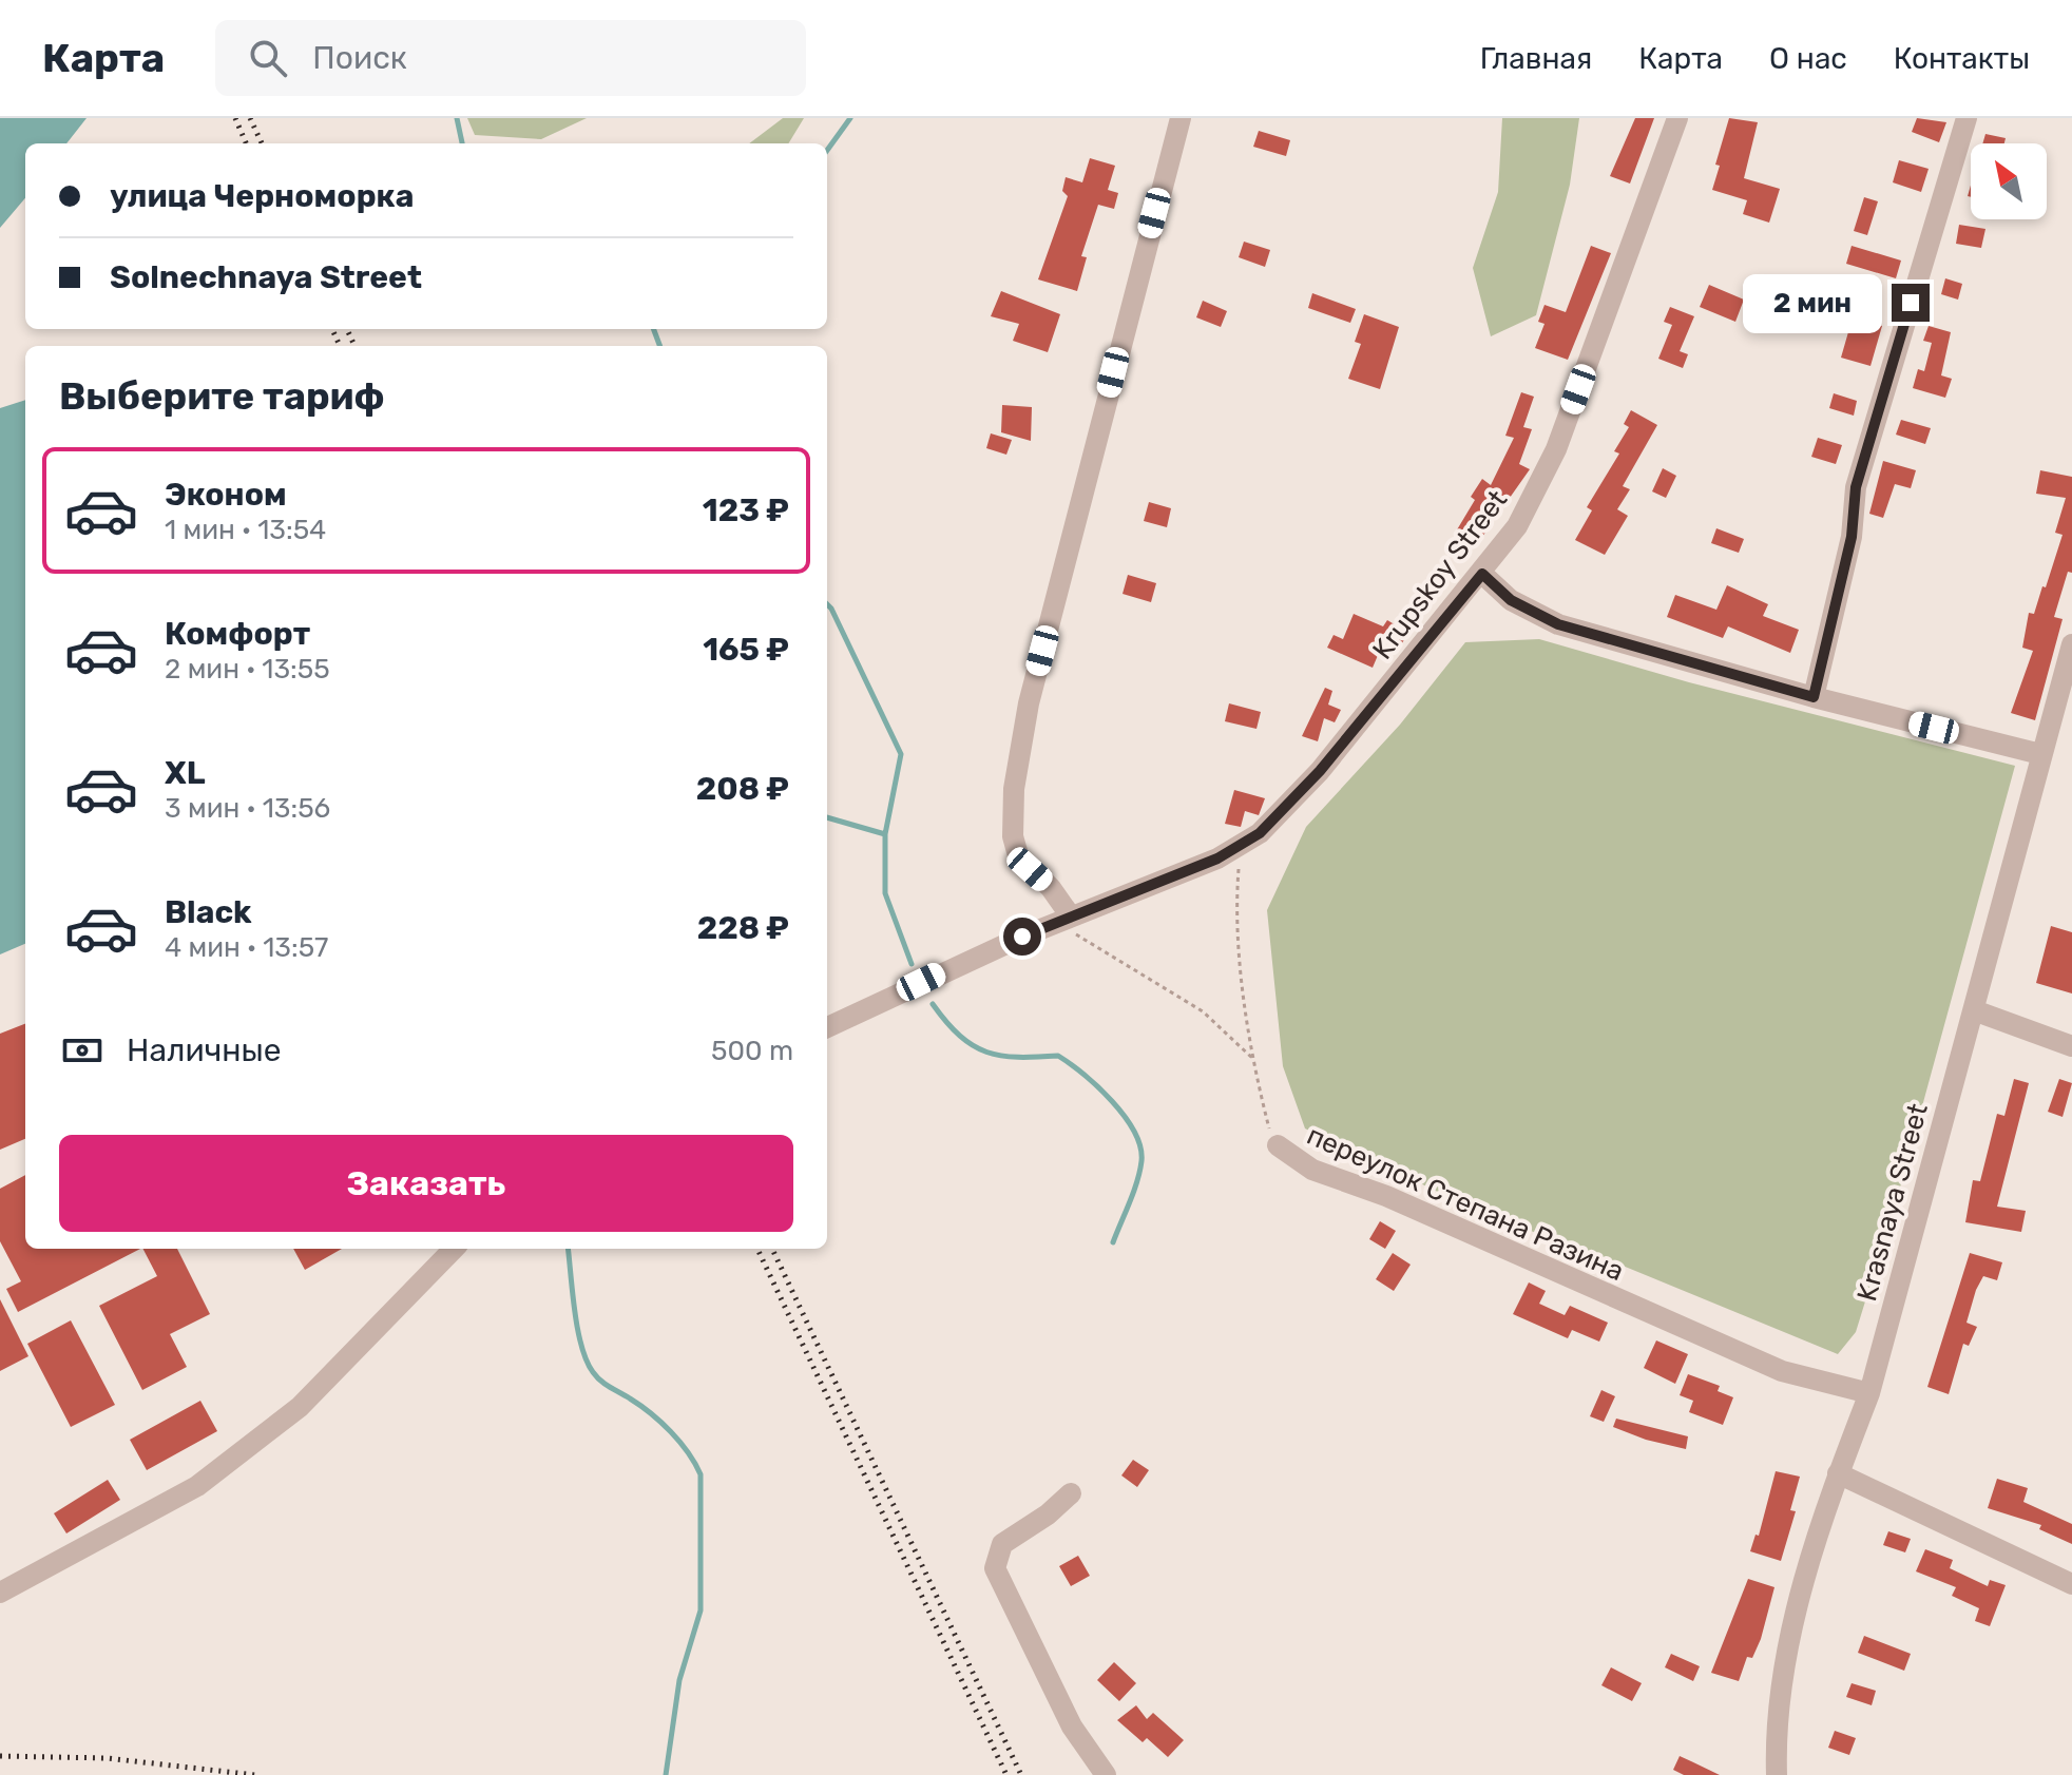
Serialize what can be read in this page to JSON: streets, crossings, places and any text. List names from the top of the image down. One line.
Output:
{"streets":{"street":["Krupskoy Street","Krasnaya Street","переулок Степана Разина"]},"crossings":[["Krupskoy Street","переулок Степана Разина"],["Krasnaya Street","переулок Степана Разина"]],"north":"top left","page":{"header":"Карта","search":"Поиск","nav":["Главная","Карта","О нас","Контакты"],"banner":["улица Черноморка","Solnechnaya Street"],"bubble":"2 мин","heading":"Выберите тариф","list":[{"name":"Эконом","note":"1 мин · 13:54","value":"123 ₽"},{"name":"Комфорт","note":"2 мин · 13:55","value":"165 ₽"},{"name":"XL","note":"3 мин · 13:56","value":"208 ₽"},{"name":"Black","note":"4 мин · 13:57","value":"228 ₽"}],"pay":["Наличные","500 m"],"buttons":"Заказать"}}
